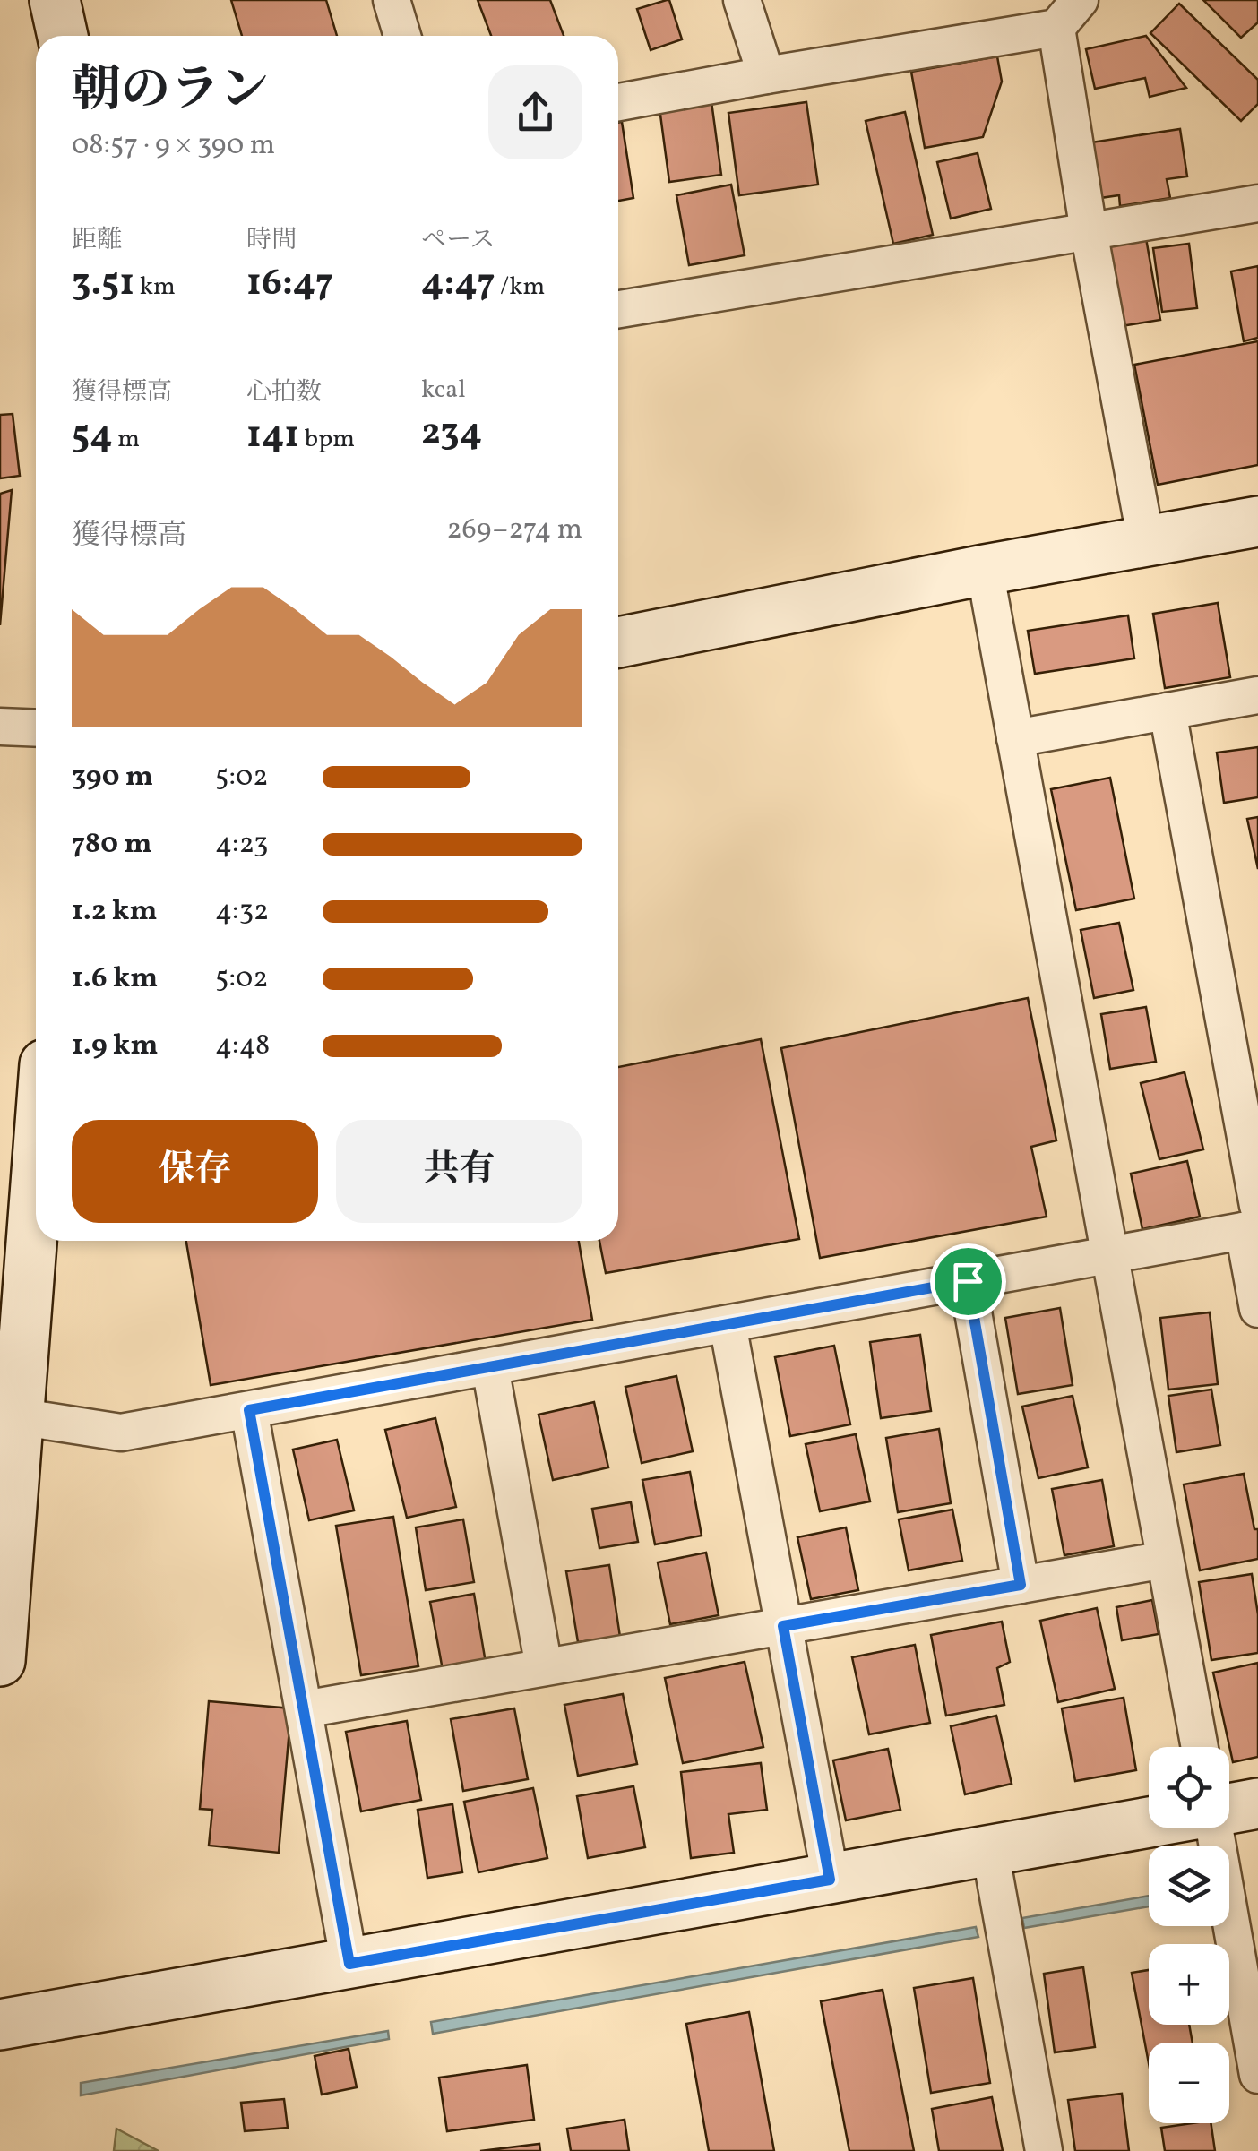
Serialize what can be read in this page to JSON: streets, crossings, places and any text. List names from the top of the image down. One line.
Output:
{"page":{"heading":["朝のラン","08:57 · 9 × 390 m"],"stats":[["距離","3.51 km"],["時間","16:47"],["ペース","4:47 /km"],["獲得標高","54 m"],["心拍数","141 bpm"],["kcal","234"]],"chart":["獲得標高","269–274 m"],"list":[{"name":"390 m","note":"5:02"},{"name":"780 m","note":"4:23"},{"name":"1.2 km","note":"4:32"},{"name":"1.6 km","note":"5:02"},{"name":"1.9 km","note":"4:48"}],"buttons":["保存","共有"],"map_buttons":["+","−"]}}
